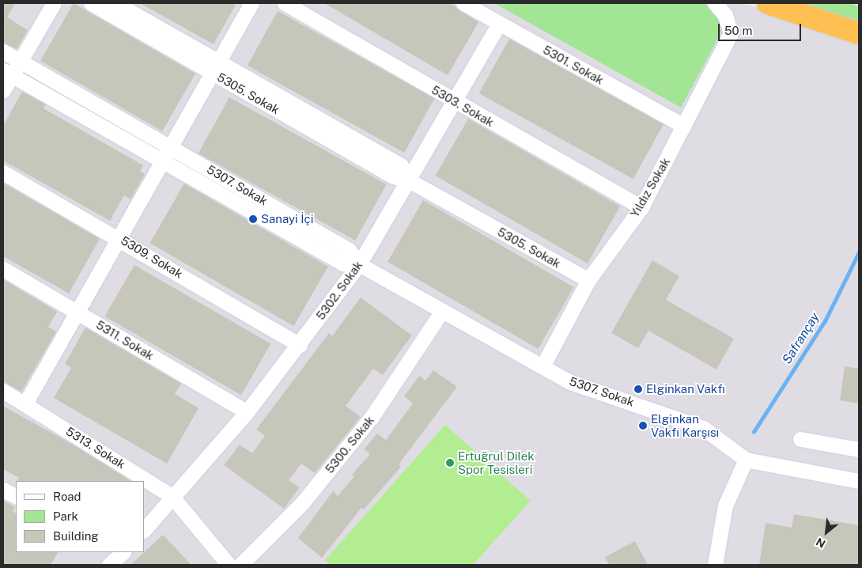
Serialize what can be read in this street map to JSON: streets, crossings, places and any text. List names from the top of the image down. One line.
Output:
{"streets":{"street":["5301. Sokak","5305. Sokak","5303. Sokak","5307. Sokak","Yıldız Sokak","5309. Sokak","5302. Sokak","5311. Sokak","5300. Sokak","5313. Sokak"]},"crossings":[["5301. Sokak","Yıldız Sokak"],["5301. Sokak","5302. Sokak"],["5305. Sokak","Yıldız Sokak"],["5305. Sokak","5302. Sokak"],["5303. Sokak","Yıldız Sokak"],["5303. Sokak","5302. Sokak"],["5307. Sokak","Yıldız Sokak"],["5307. Sokak","5302. Sokak"],["5307. Sokak","5300. Sokak"],["5309. Sokak","5302. Sokak"],["5302. Sokak","5311. Sokak"],["5302. Sokak","5313. Sokak"]],"water":["Safrançay"],"places":["Sanayi İçi","Elginkan Vakfı","Elginkan Vakfı Karşısı","Ertuğrul Dilek Spor Tesisleri"],"legend":["Road","Park","Building"],"scale_bar":"50 m","north":"bottom left"}
